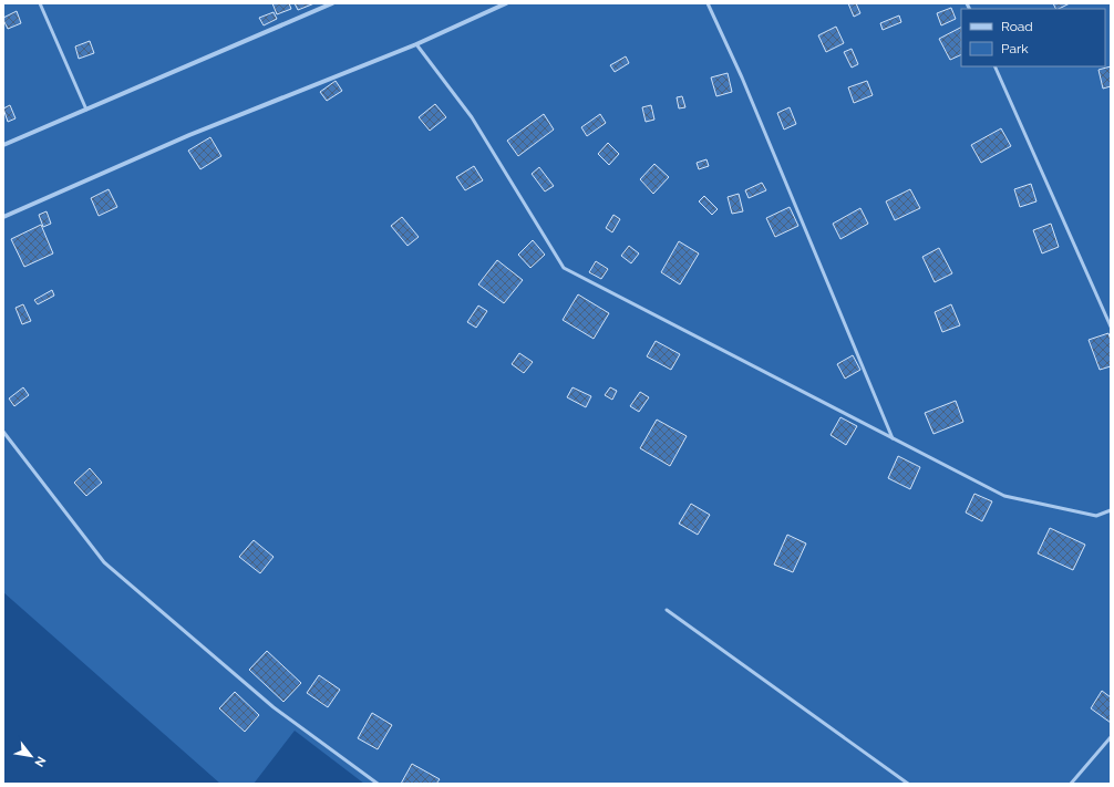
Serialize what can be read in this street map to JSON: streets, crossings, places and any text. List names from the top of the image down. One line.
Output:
{"legend":["Road","Park"],"north":"bottom right"}
